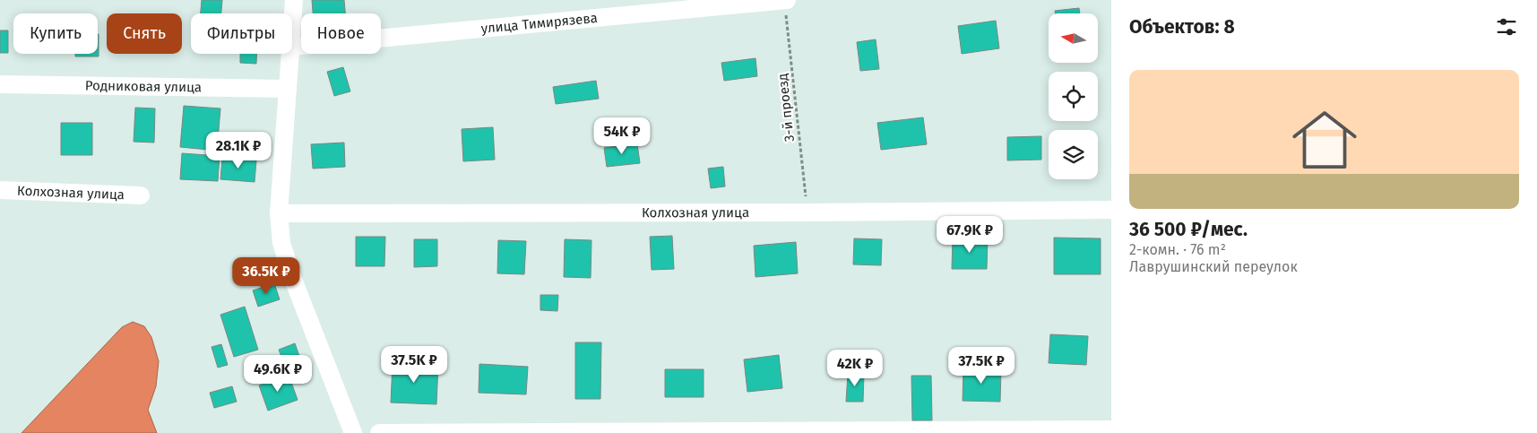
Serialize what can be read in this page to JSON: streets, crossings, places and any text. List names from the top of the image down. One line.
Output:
{"streets":{"street":["улица Тимирязева","Родниковая улица","Колхозная улица"],"path":["3-й проезд"]},"crossings":[["улица Тимирязева","3-й проезд"],["3-й проезд","Колхозная улица"]],"north":"left","page":{"heading":"Объектов: 8","chip":["Купить","Снять","Фильтры","Новое"],"list":[{"name":"36 500 ₽/мес.","note":"2-комн. · 76 m² · Лаврушинский переулок"}],"price":["54K ₽","28.1K ₽","67.9K ₽","36.5K ₽","37.5K ₽","37.5K ₽","42K ₽","49.6K ₽"]}}
